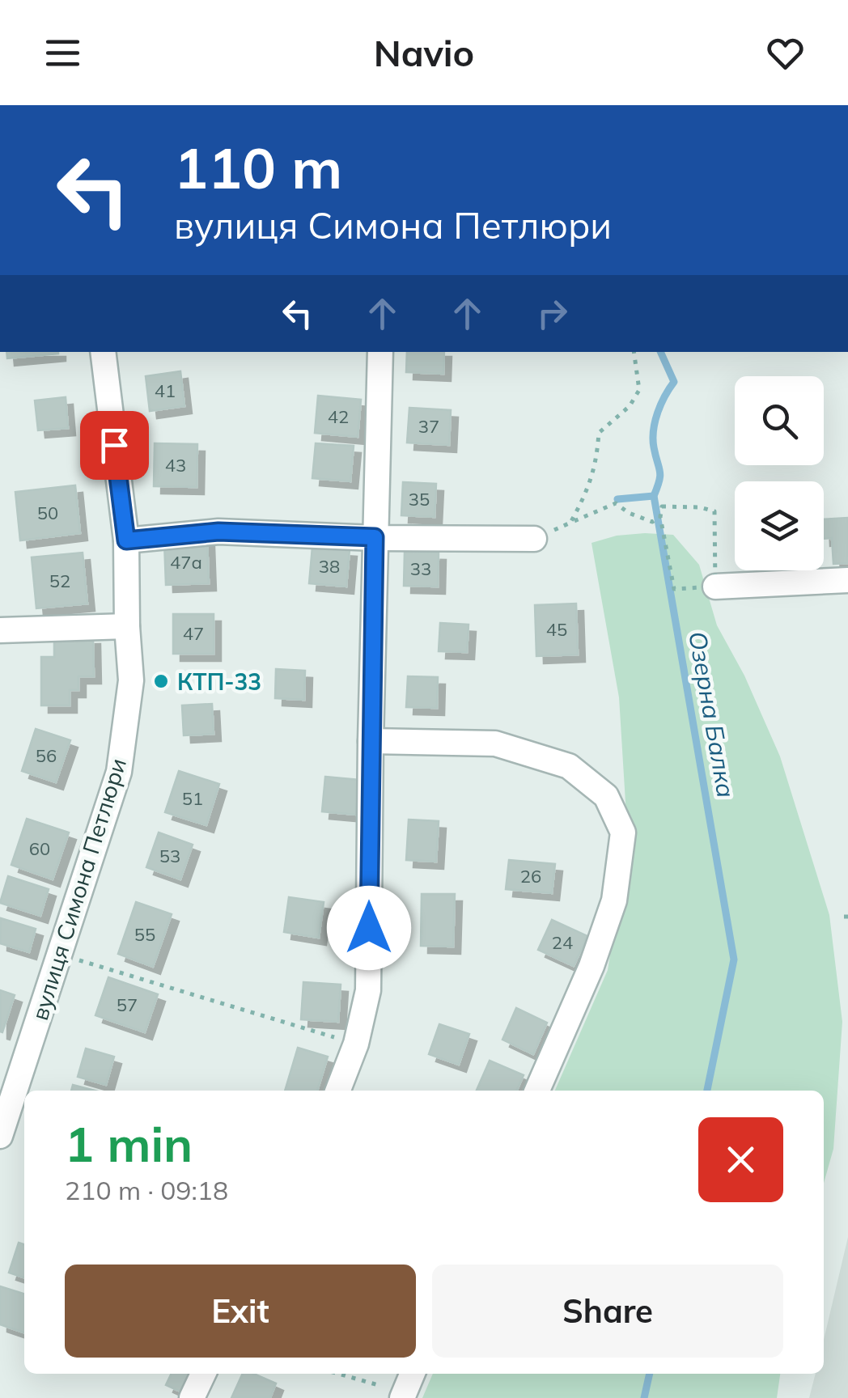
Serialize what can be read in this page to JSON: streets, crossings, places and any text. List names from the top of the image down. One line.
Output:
{"streets":{"street":["вулиця Симона Петлюри"]},"water":["Озерна Балка"],"places":["КТП-33"],"house_numbers":["41","42","37","43","35","50","47а","38","33","52","45","47","56","51","60","53","26","55","24","57"],"page":{"header":"Navio","turn":["110 m","вулиця Симона Петлюри"],"heading":["1 min","210 m · 09:18"],"buttons":["Exit","Share"]}}
